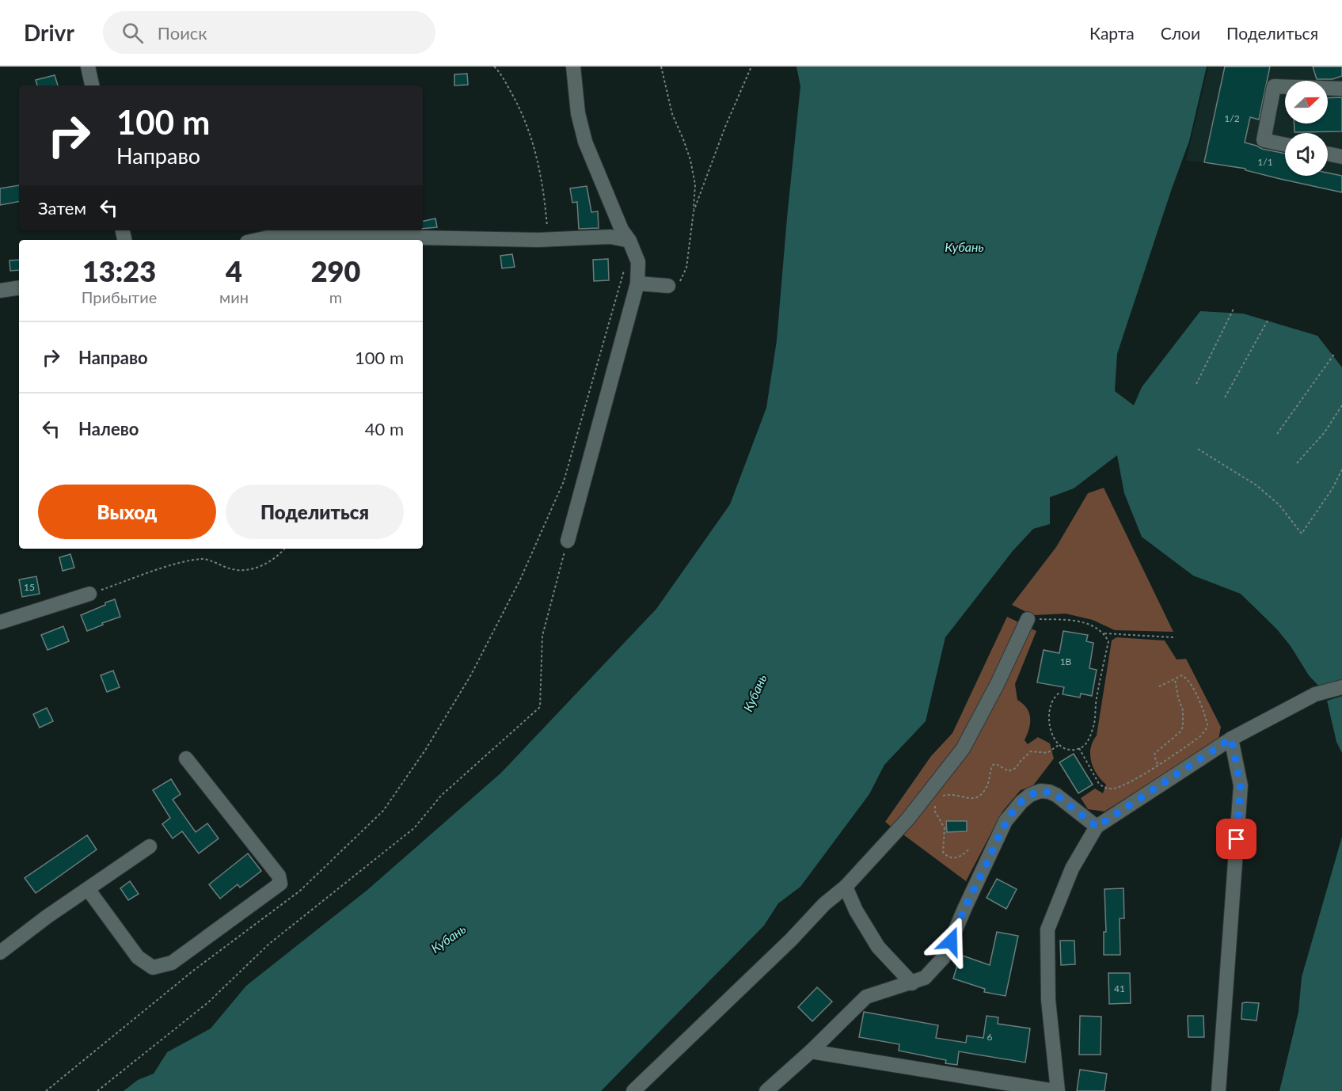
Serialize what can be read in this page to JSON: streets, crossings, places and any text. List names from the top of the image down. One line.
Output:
{"water":["Кубань"],"house_numbers":["1/2","1/1","15","1В","41","6"],"north":"right","page":{"header":"Drivr","search":"Поиск","nav":["Карта","Слои","Поделиться"],"turn":["100 m","Направо"],"then":"Затем","eta":["13:23","Прибытие","4","мин","290","m"],"list":[{"name":"Направо","value":"100 m"},{"name":"Налево","value":"40 m"}],"buttons":["Выход","Поделиться"]}}
